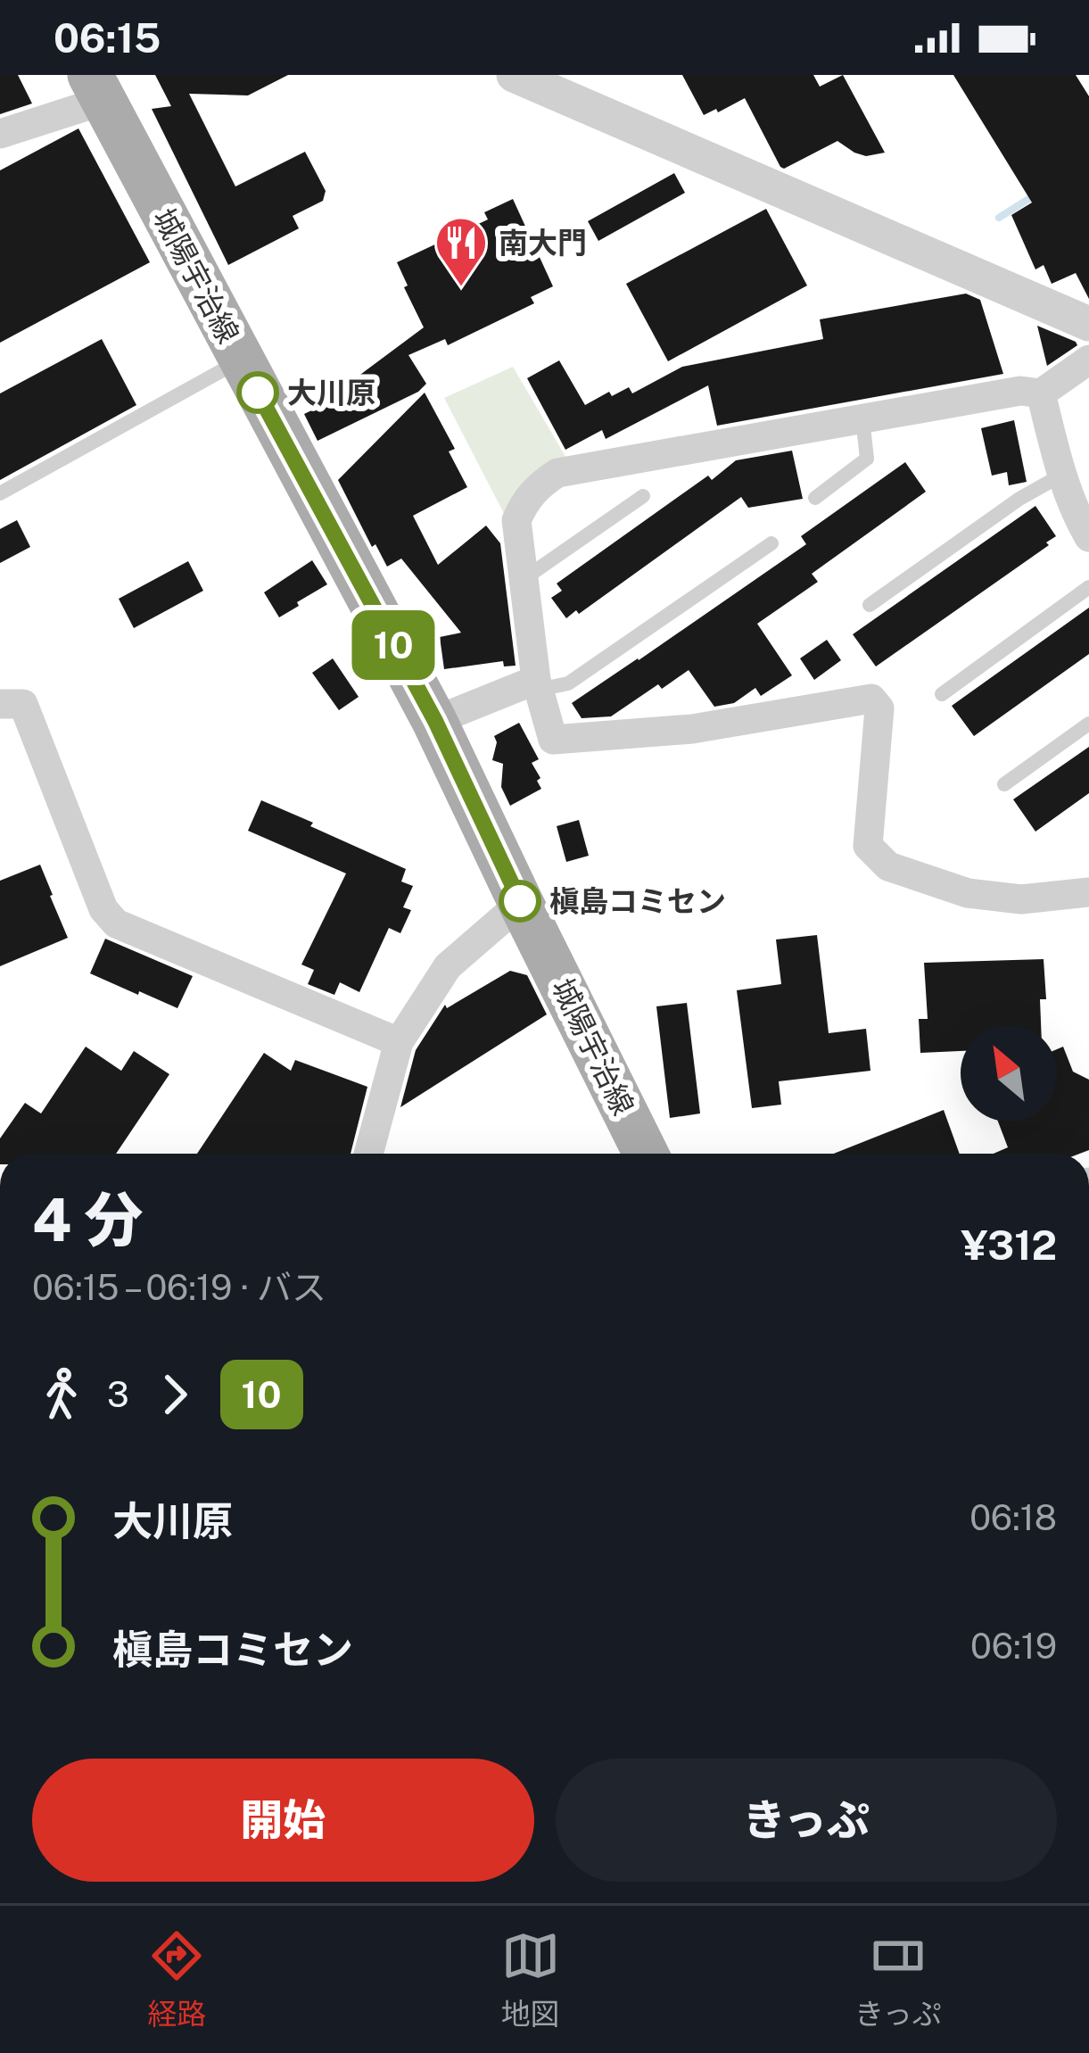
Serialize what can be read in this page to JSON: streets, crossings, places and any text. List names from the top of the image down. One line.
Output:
{"streets":{"main road":["城陽宇治線"]},"places":{"restaurant":["南大門"],"other":["大川原","槇島コミセン"]},"lines":["bus line 10"],"north":"top left","page":{"status":"06:15","on_map":"10","heading":["4 分","06:15 – 06:19 · バス","¥312"],"legs":["3","10"],"list":[{"name":"大川原","value":"06:18"},{"name":"槇島コミセン","value":"06:19"}],"buttons":["開始","きっぷ"],"tabs":["経路","地図","きっぷ"]}}
